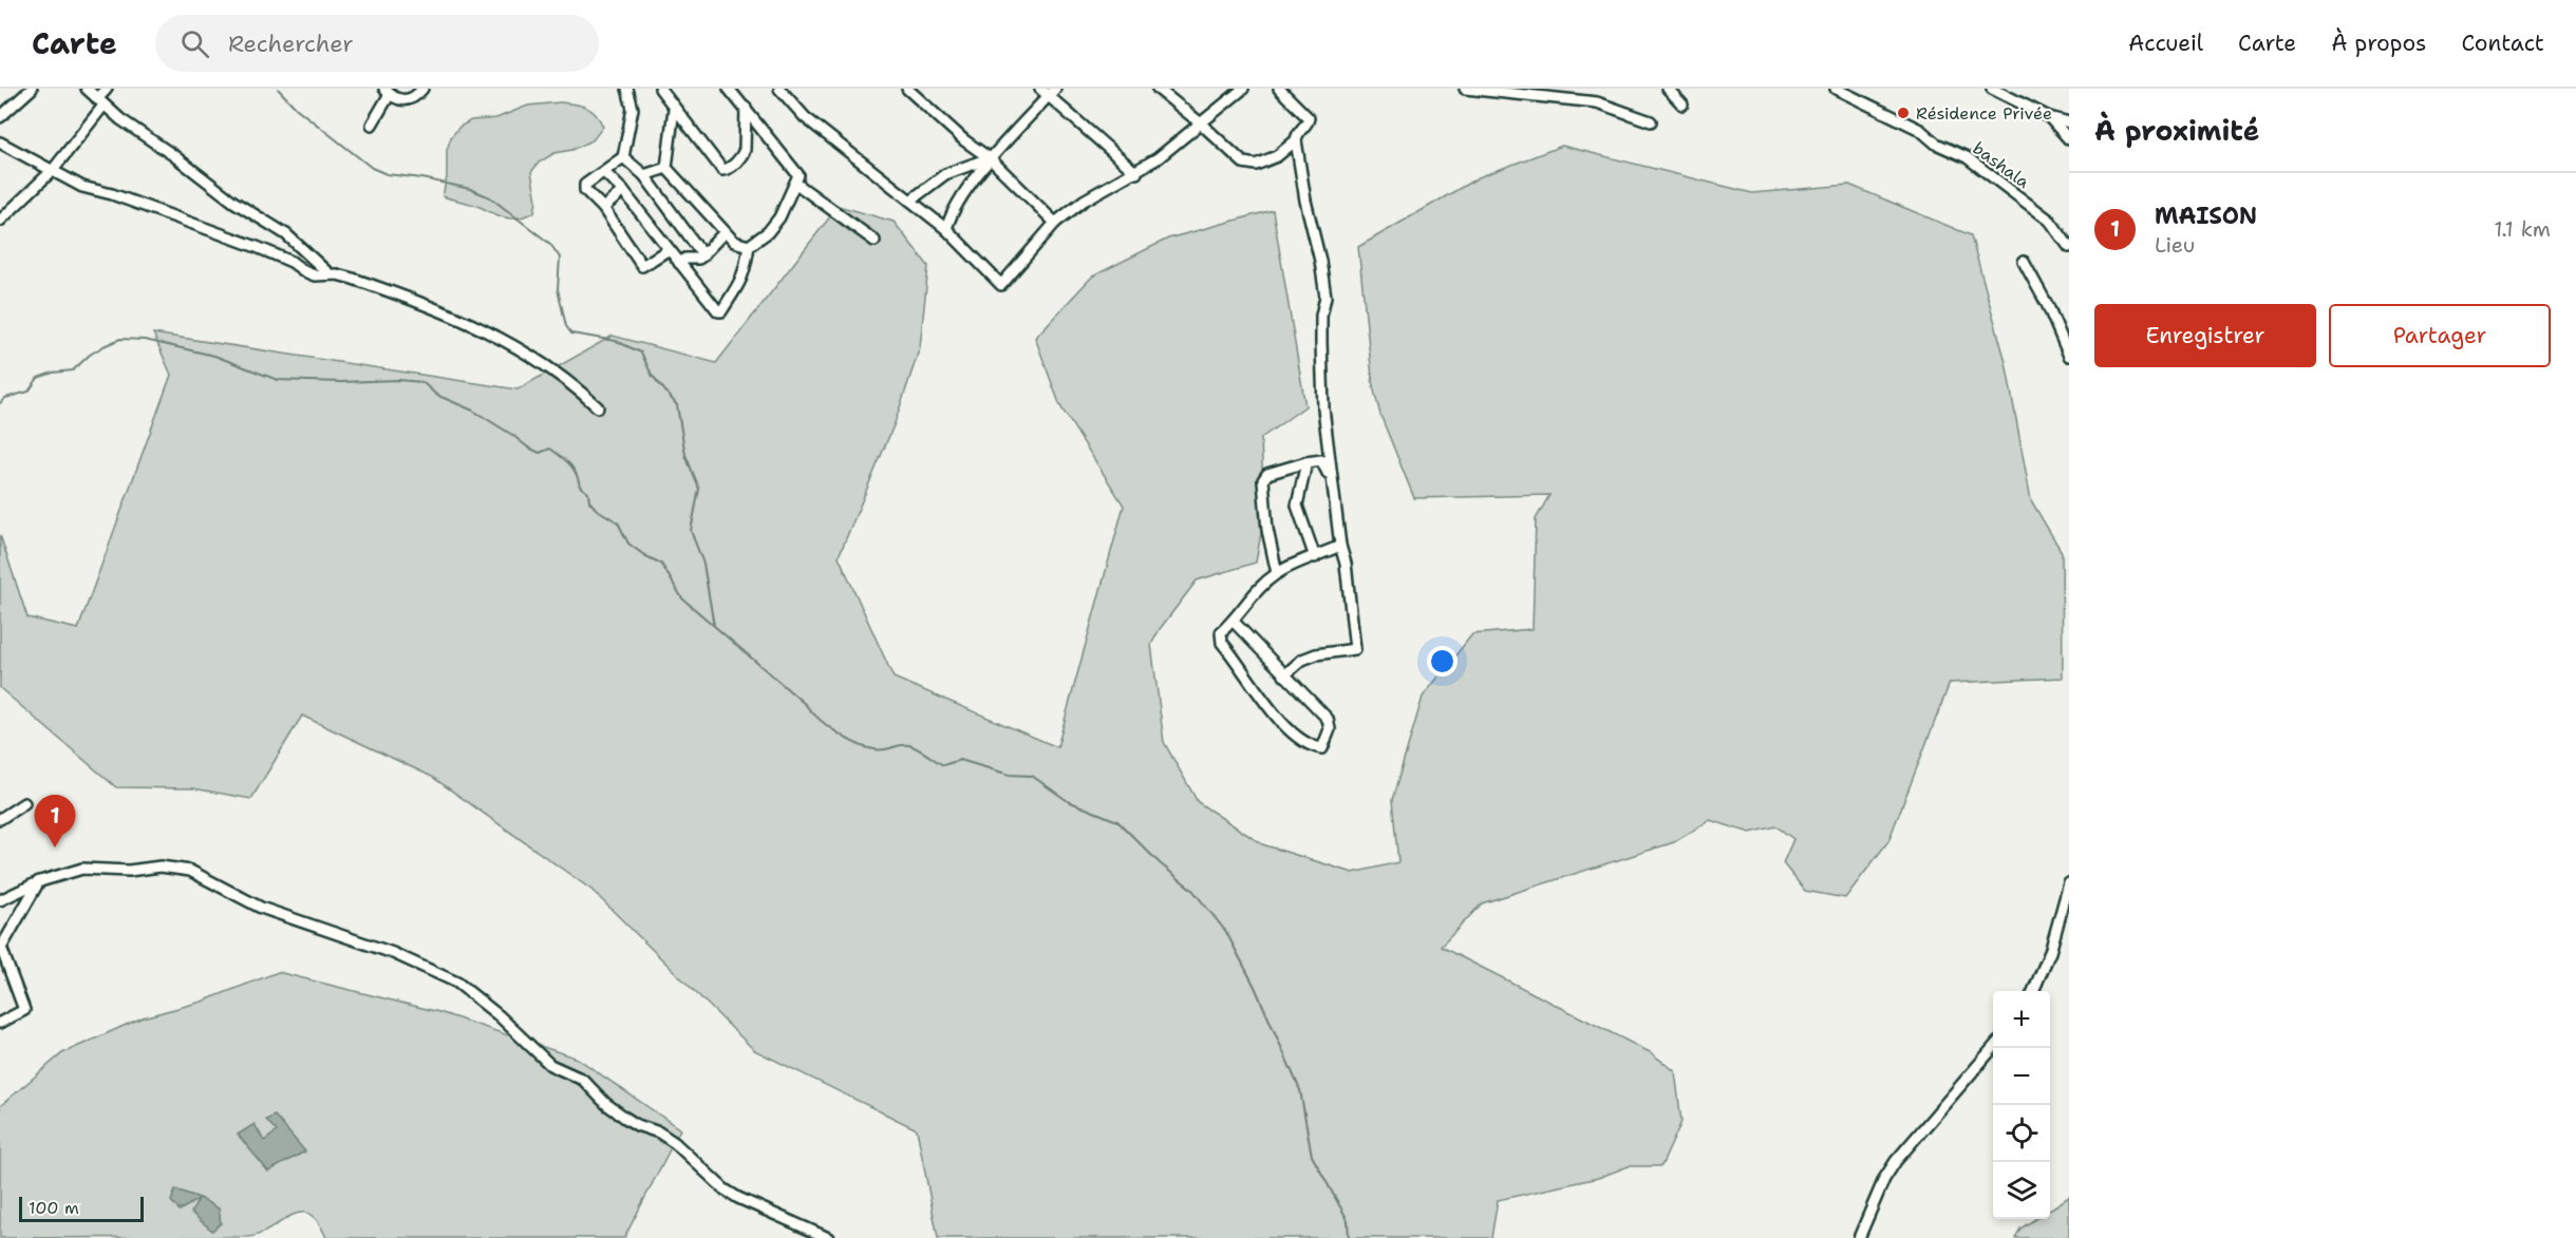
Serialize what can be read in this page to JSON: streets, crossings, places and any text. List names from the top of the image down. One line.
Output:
{"streets":{"street":["bashala"]},"places":["Résidence Privée"],"scale_bar":"100 m","page":{"header":"Carte","search":"Rechercher","nav":["Accueil","Carte","À propos","Contact"],"heading":"À proximité","list":[{"mark":"1","name":"MAISON","note":"Lieu","value":"1.1 km"}],"buttons":["Enregistrer","Partager"],"pins":"1","map_buttons":["+","−"],"scale":"100 m"}}
